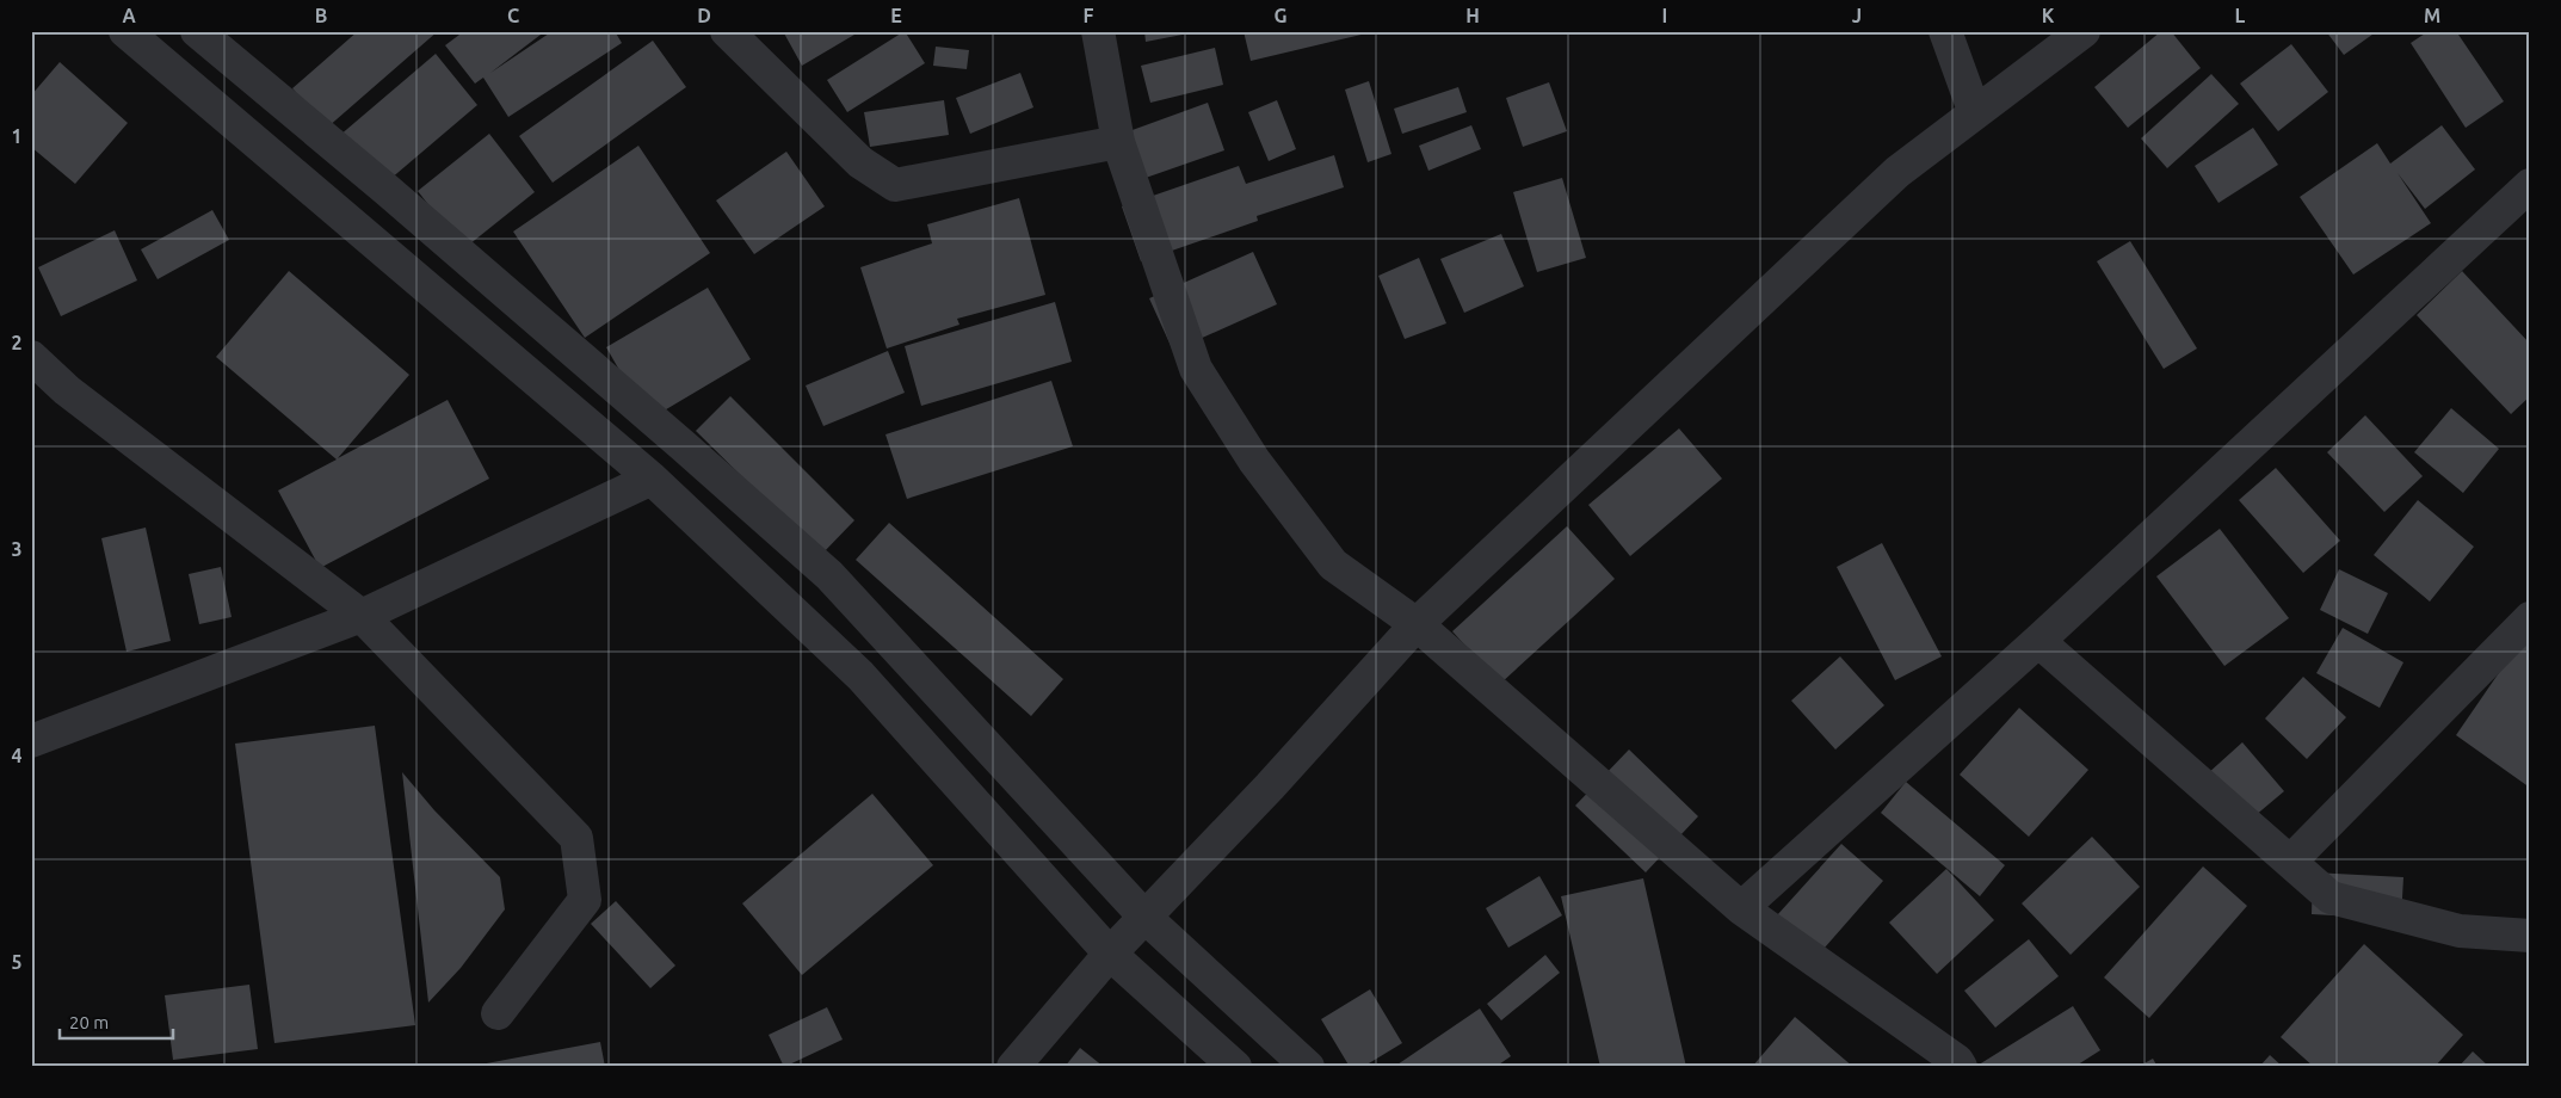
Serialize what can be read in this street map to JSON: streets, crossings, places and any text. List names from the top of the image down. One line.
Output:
{"scale_bar":"20 m","grid":{"columns":["A","B","C","D","E","F","G","H","I","J","K","L","M"],"rows":["1","2","3","4","5"]}}
